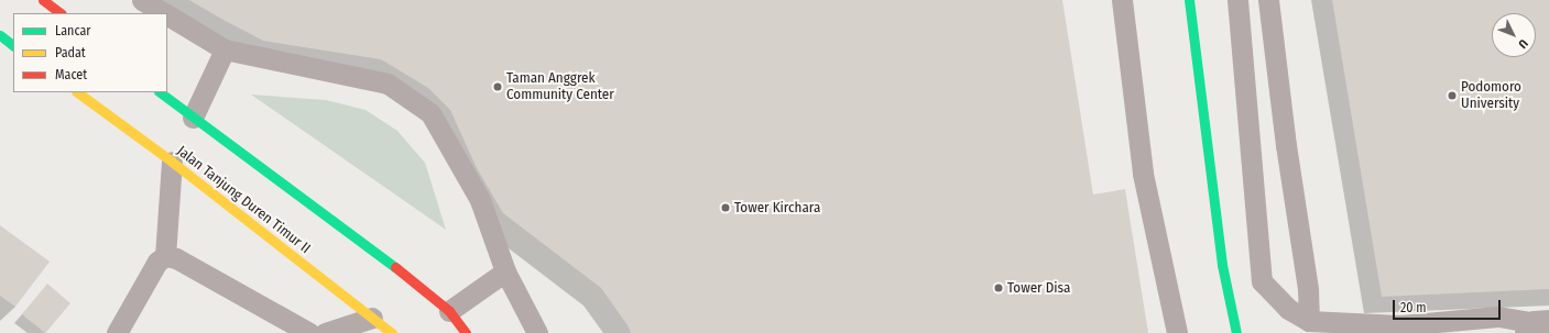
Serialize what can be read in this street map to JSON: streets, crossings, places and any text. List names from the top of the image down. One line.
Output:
{"streets":{"main road":["Jalan Tanjung Duren Timur II"]},"places":["Taman Anggrek Community Center","Podomoro University","Tower Kirchara","Tower Disa"],"legend":["Lancar","Padat","Macet"],"scale_bar":"20 m","north":"bottom right"}
